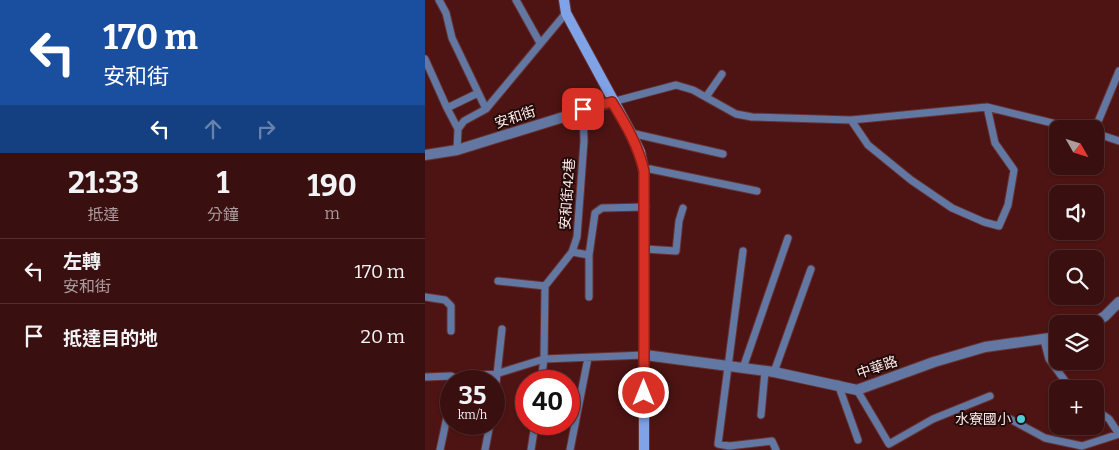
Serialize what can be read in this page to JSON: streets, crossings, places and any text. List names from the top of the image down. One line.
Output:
{"streets":{"street":["安和街","中華路"],"lane":["安和街42巷"]},"crossings":[["安和街","安和街42巷"]],"places":["水寮國小"],"north":"bottom right","page":{"turn":["170 m","安和街"],"map_buttons":"+","eta":["21:33","抵達","1","分鐘","190","m"],"list":[{"name":"左轉","note":"安和街","value":"170 m"},{"name":"抵達目的地","value":"20 m"}],"speed":"35 km/h","limit":"40"}}
